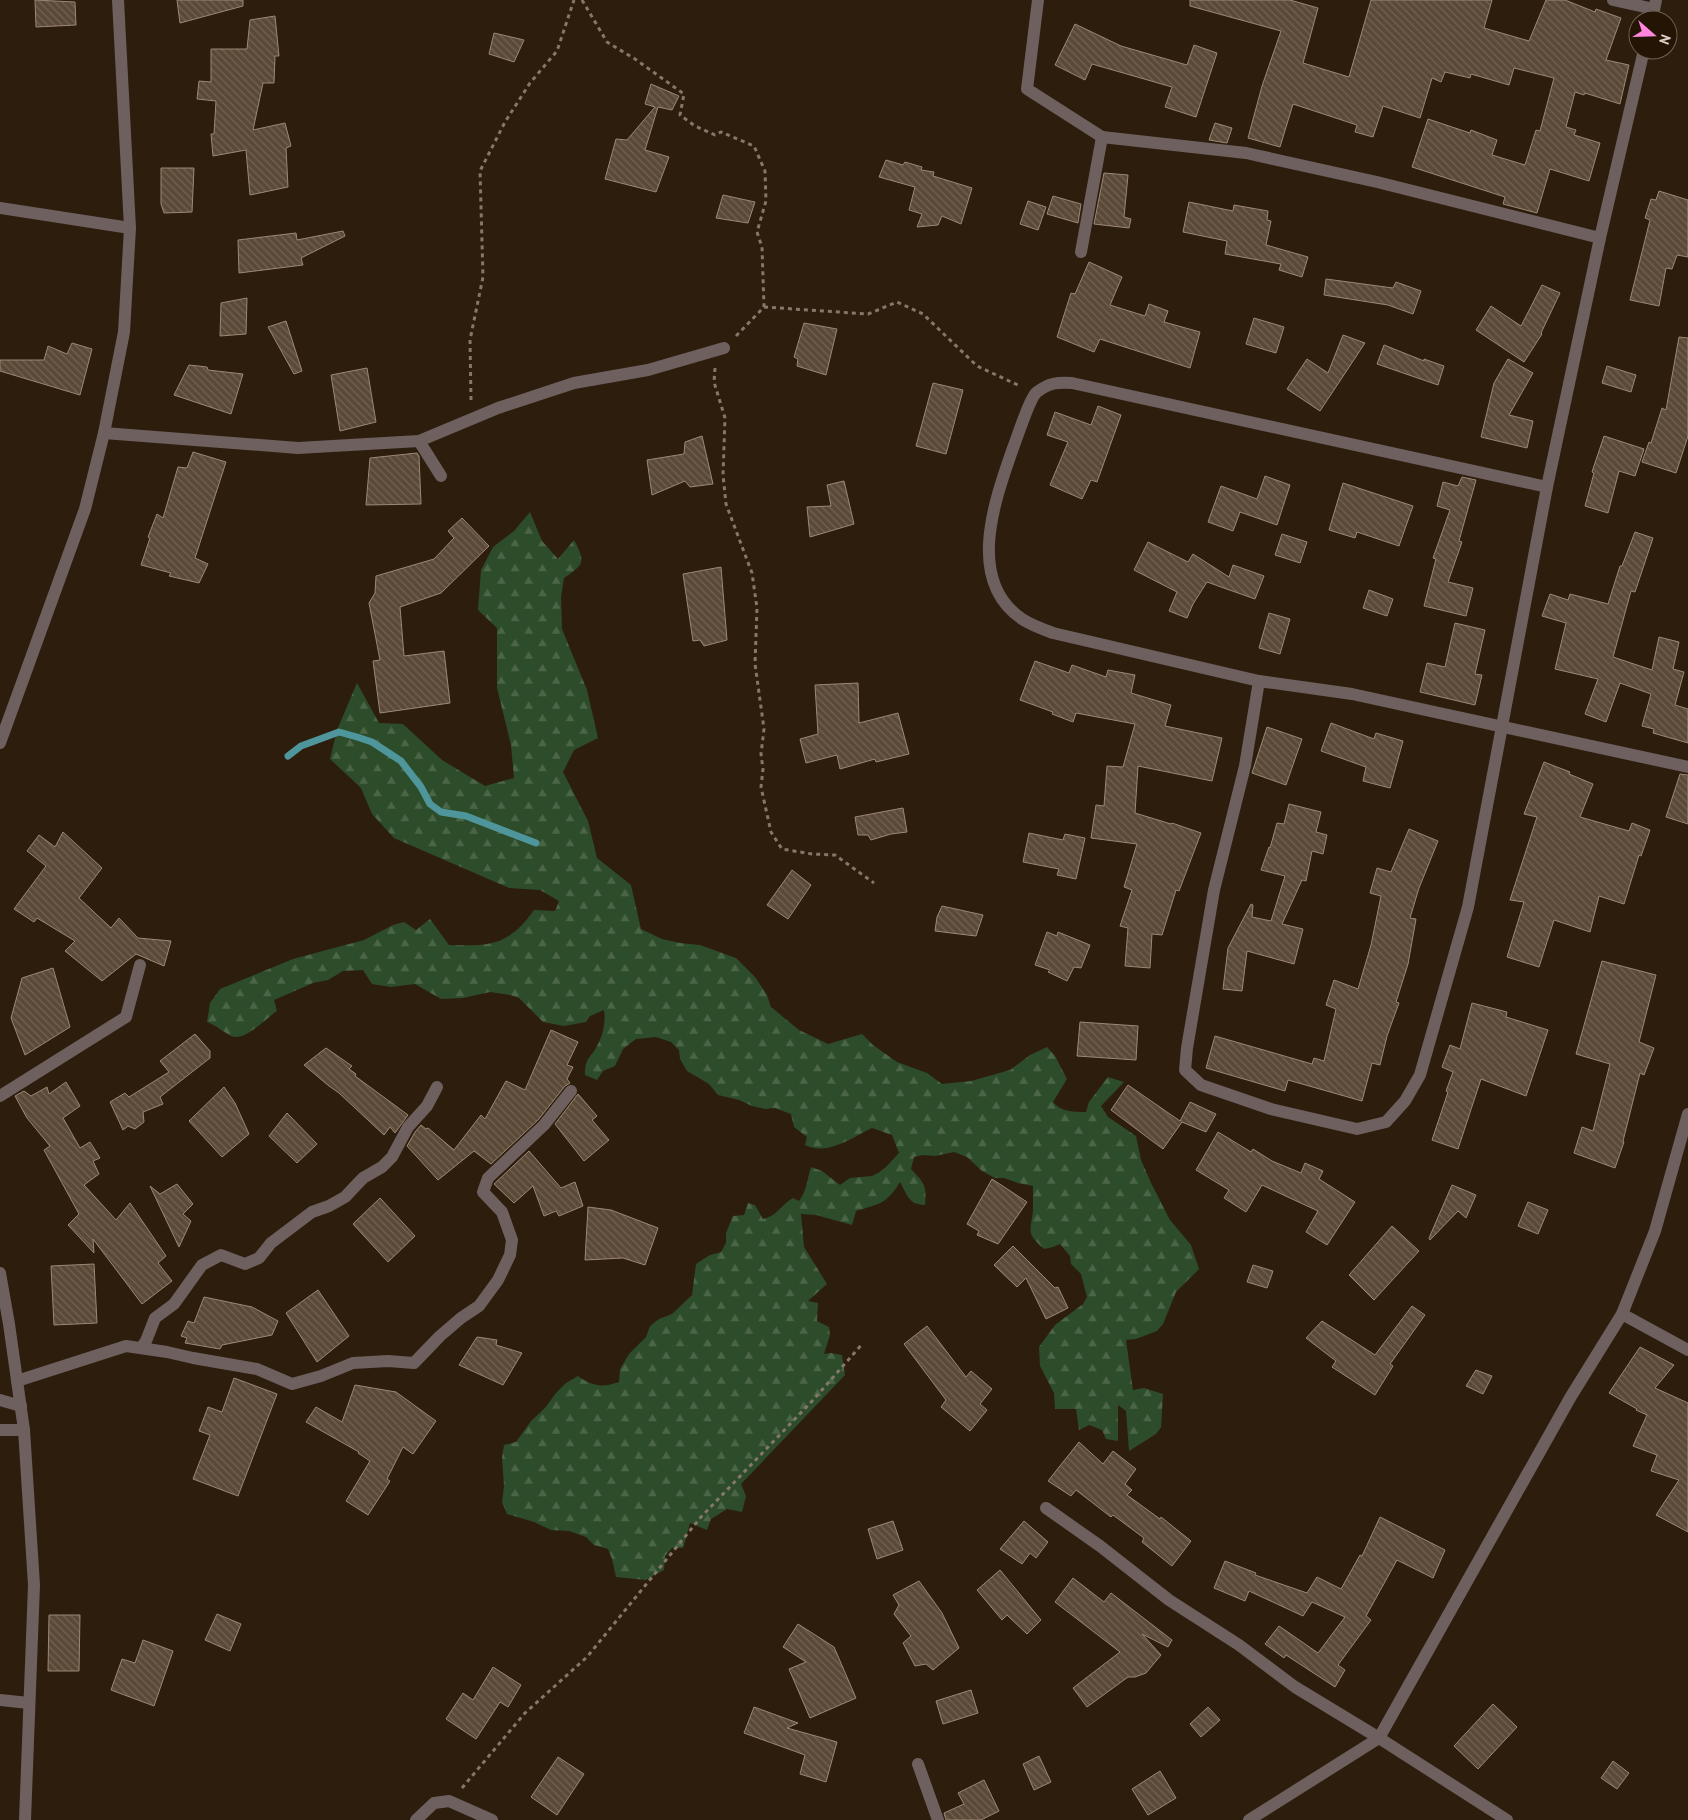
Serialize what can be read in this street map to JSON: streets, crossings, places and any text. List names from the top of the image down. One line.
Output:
{"north":"right"}
